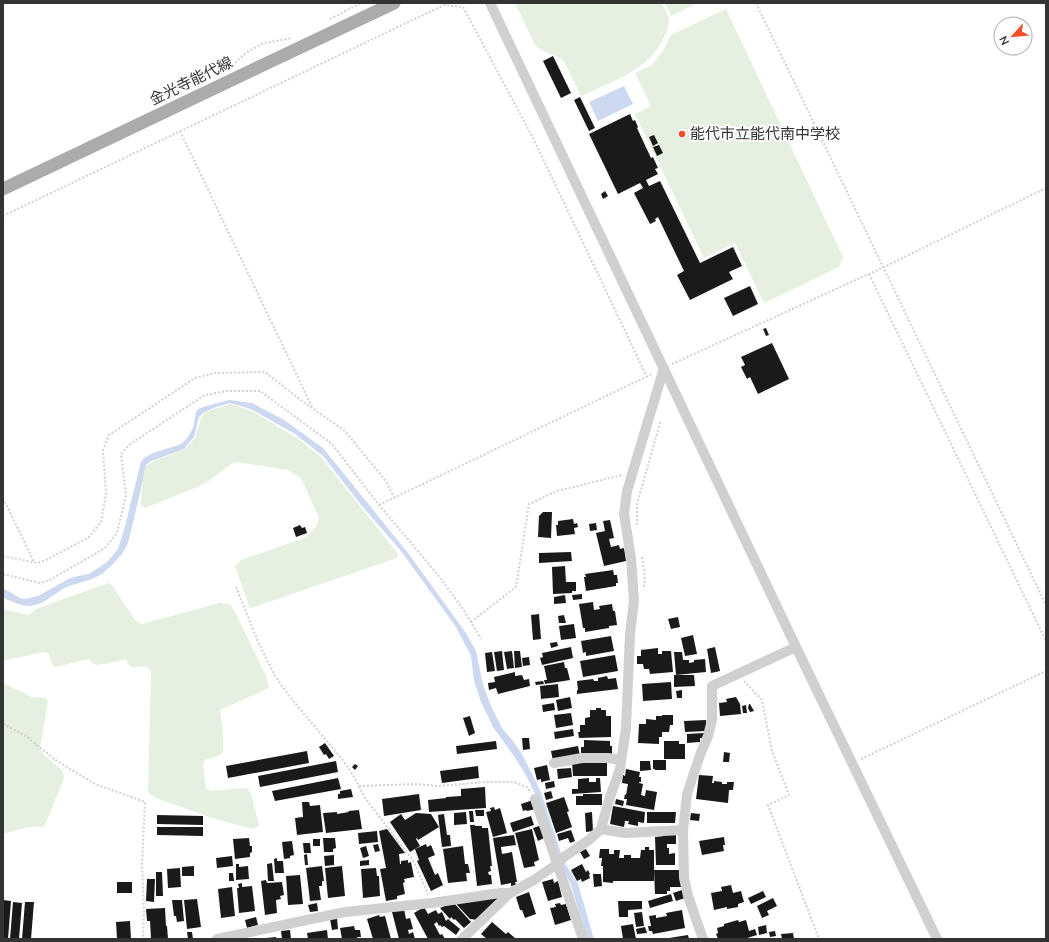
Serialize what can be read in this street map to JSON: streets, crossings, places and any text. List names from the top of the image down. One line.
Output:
{"streets":{"main road":["金光寺能代線"]},"places":["能代市立能代南中学校"],"north":"bottom left"}
